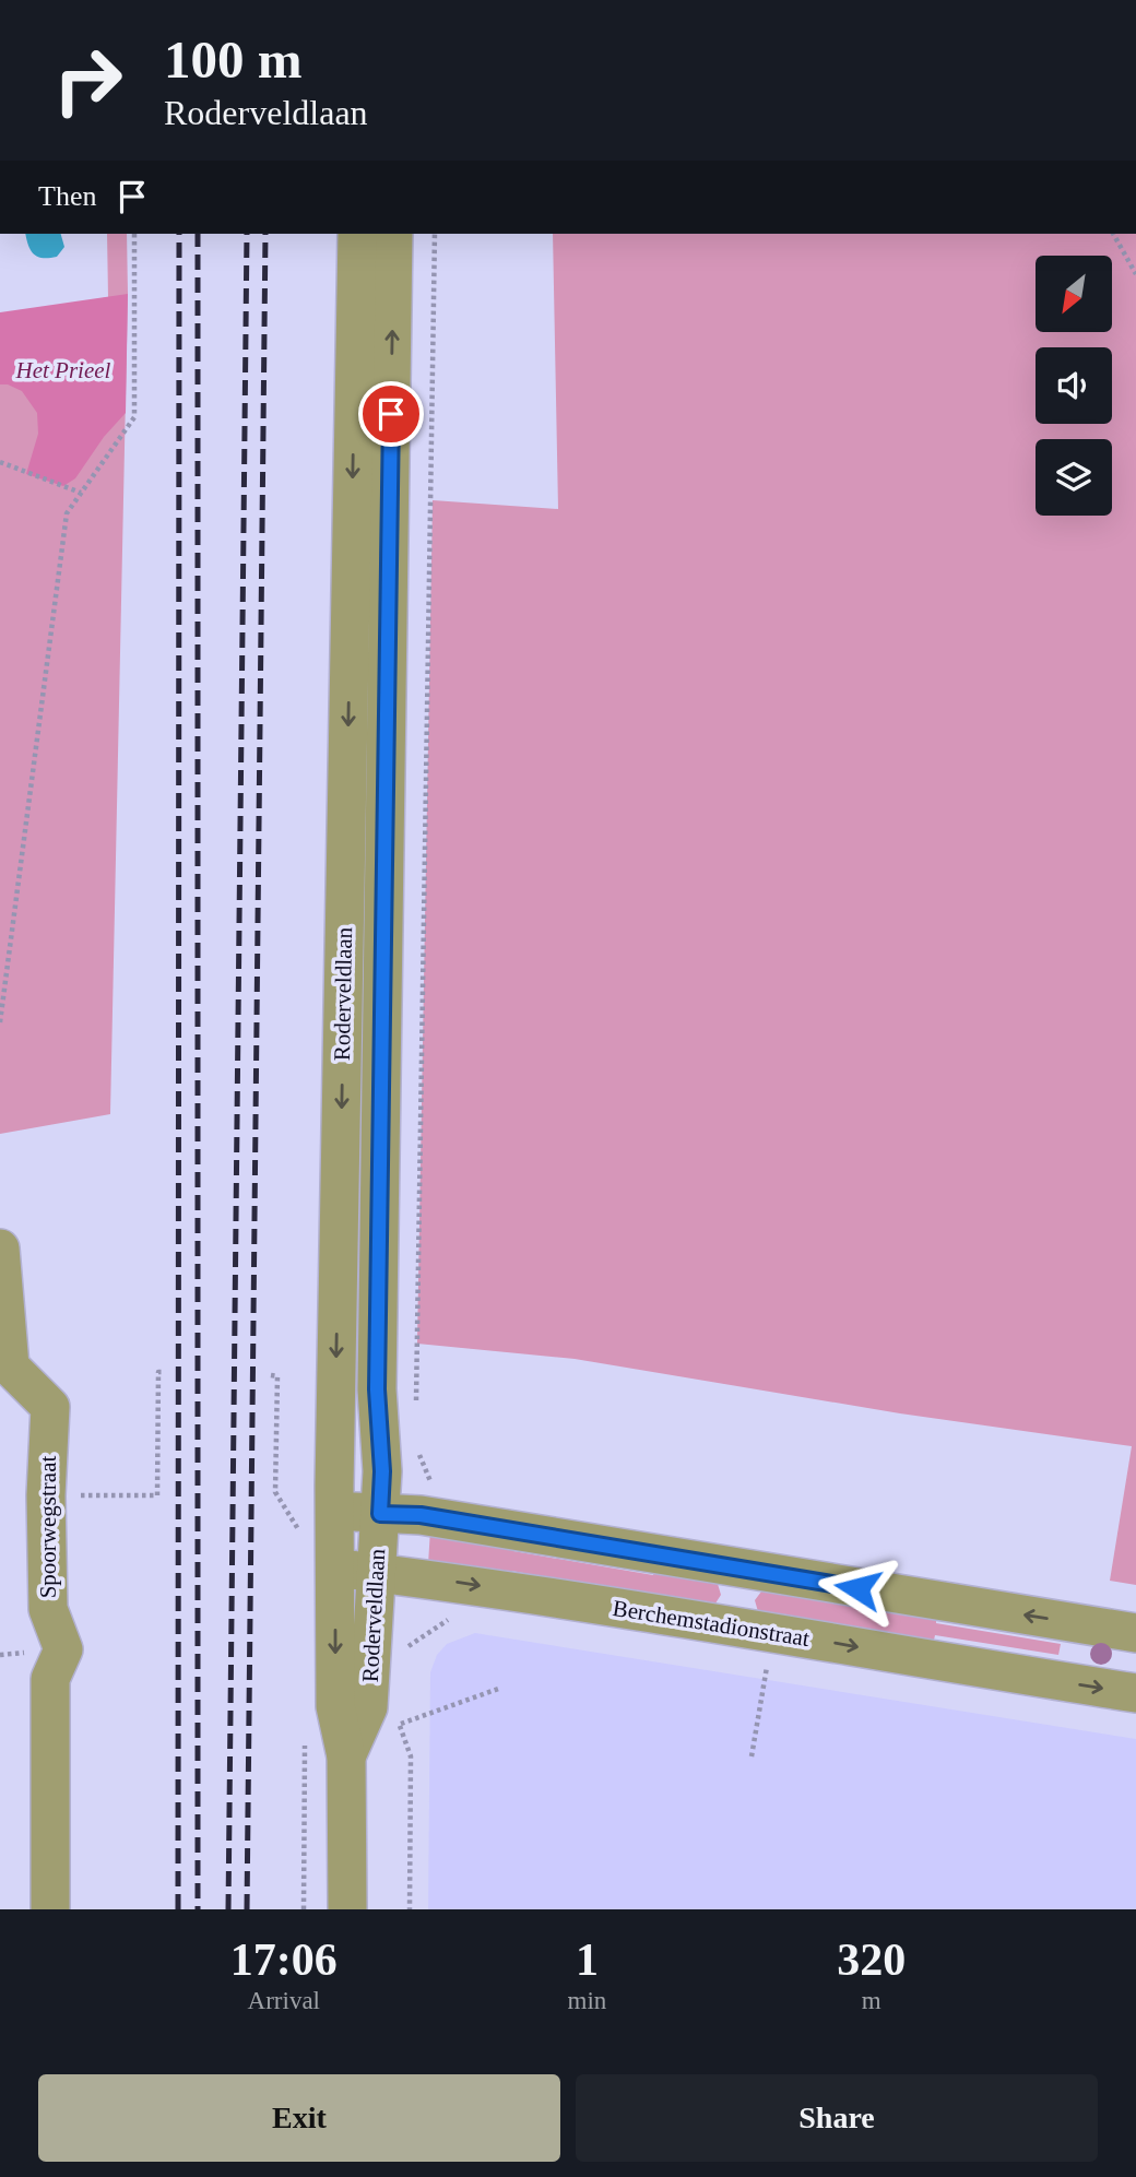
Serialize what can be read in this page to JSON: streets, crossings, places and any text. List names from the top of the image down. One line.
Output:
{"streets":{"street":["Roderveldlaan","Spoorwegstraat","Berchemstadionstraat"]},"crossings":[["Roderveldlaan","Berchemstadionstraat"]],"parks":["Het Prieel"],"north":"bottom left","page":{"turn":["100 m","Roderveldlaan"],"then":"Then","eta":["17:06","Arrival","1","min","320","m"],"buttons":["Exit","Share"]}}
